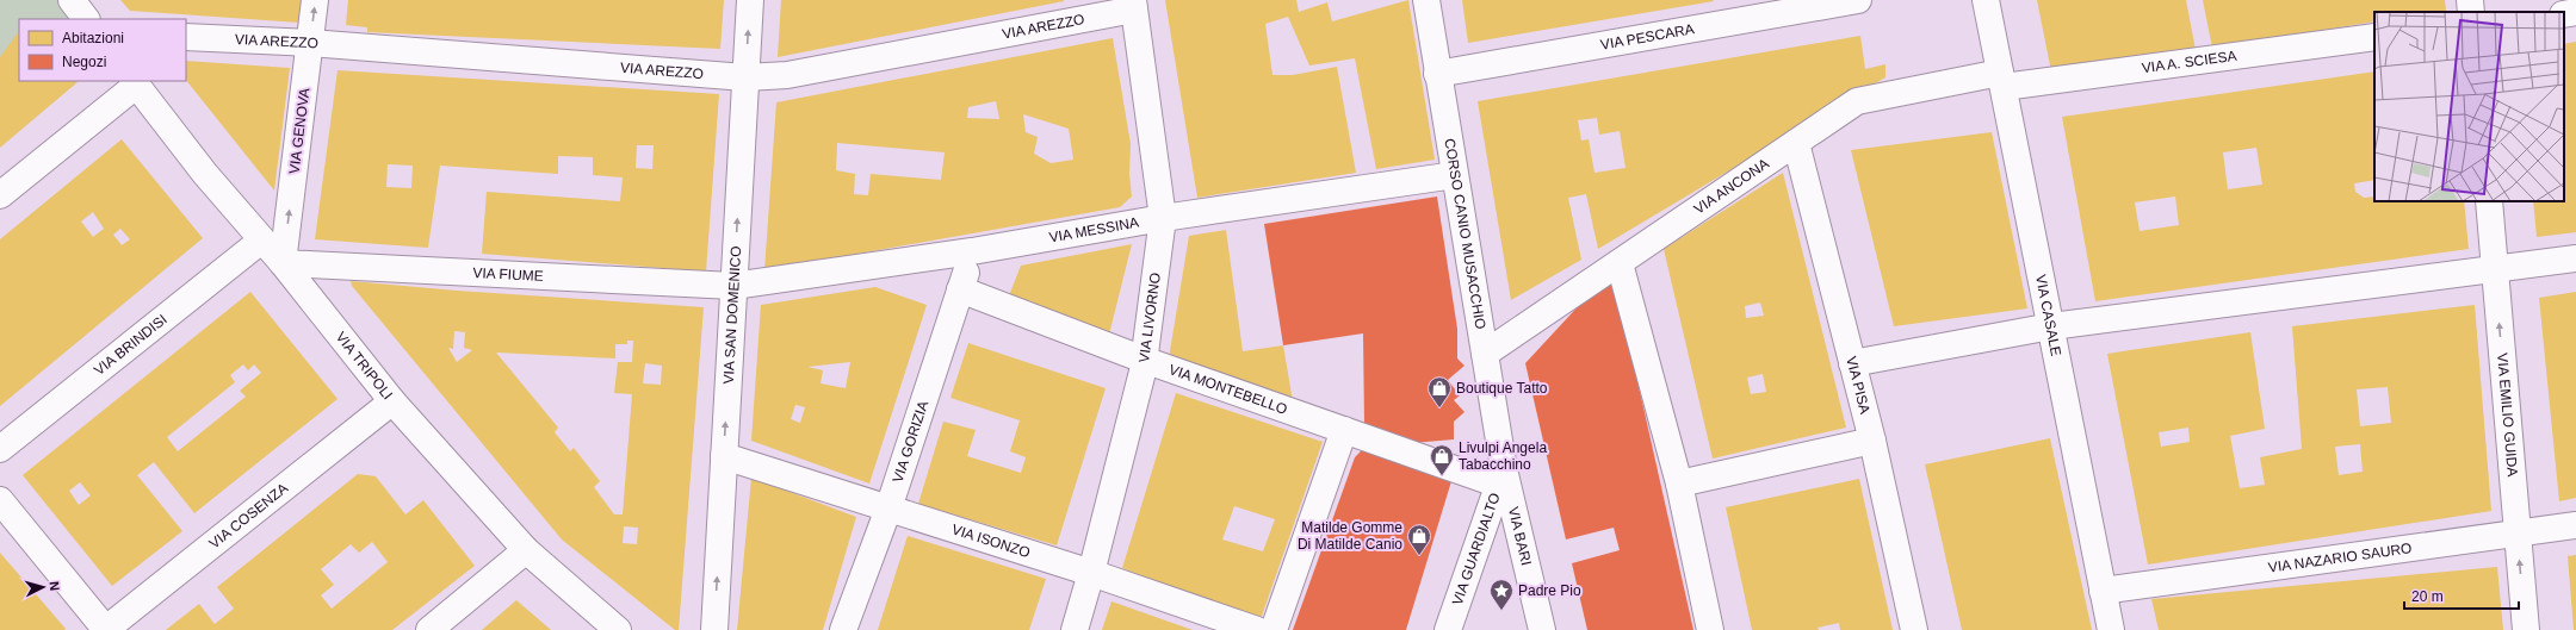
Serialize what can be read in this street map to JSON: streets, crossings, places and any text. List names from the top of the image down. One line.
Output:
{"streets":{"street":["VIA AREZZO","VIA PESCARA","VIA A. SCIESA","VIA GENOVA","VIA ANCONA","VIA MESSINA","CORSO CANIO MUSACCHIO","VIA FIUME","VIA SAN DOMENICO","VIA CASALE","VIA LIVORNO","VIA BRINDISI","VIA TRIPOLI","VIA PISA","VIA MONTEBELLO","VIA EMILIO GUIDA","VIA GORIZIA","VIA COSENZA","VIA BARI","VIA ISONZO","VIA GUARDIALTO","VIA NAZARIO SAURO"]},"crossings":[["VIA AREZZO","VIA GENOVA"],["VIA AREZZO","VIA SAN DOMENICO"],["VIA AREZZO","VIA LIVORNO"],["VIA PESCARA","CORSO CANIO MUSACCHIO"],["VIA A. SCIESA","VIA ANCONA"],["VIA A. SCIESA","VIA CASALE"],["VIA GENOVA","VIA FIUME"],["VIA GENOVA","VIA TRIPOLI"],["VIA ANCONA","CORSO CANIO MUSACCHIO"],["VIA ANCONA","VIA CASALE"],["VIA ANCONA","VIA PISA"],["VIA MESSINA","CORSO CANIO MUSACCHIO"],["VIA MESSINA","VIA FIUME"],["VIA MESSINA","VIA SAN DOMENICO"],["VIA MESSINA","VIA LIVORNO"],["VIA MESSINA","VIA GORIZIA"],["CORSO CANIO MUSACCHIO","VIA MONTEBELLO"],["CORSO CANIO MUSACCHIO","VIA BARI"],["CORSO CANIO MUSACCHIO","VIA GUARDIALTO"],["VIA FIUME","VIA SAN DOMENICO"],["VIA FIUME","VIA TRIPOLI"],["VIA SAN DOMENICO","VIA ISONZO"],["VIA CASALE","VIA NAZARIO SAURO"],["VIA LIVORNO","VIA MONTEBELLO"],["VIA LIVORNO","VIA ISONZO"],["VIA BRINDISI","VIA TRIPOLI"],["VIA TRIPOLI","VIA COSENZA"],["VIA MONTEBELLO","VIA GORIZIA"],["VIA MONTEBELLO","VIA BARI"],["VIA MONTEBELLO","VIA GUARDIALTO"],["VIA EMILIO GUIDA","VIA NAZARIO SAURO"],["VIA GORIZIA","VIA ISONZO"],["VIA BARI","VIA GUARDIALTO"]],"one_way":["VIA GENOVA","VIA SAN DOMENICO","VIA EMILIO GUIDA"],"places":{"shop":["Boutique Tatto","Livulpi Angela Tabacchino","Matilde Gomme Di Matilde Canio"],"place":["Padre Pio"]},"legend":["Abitazioni","Negozi"],"scale_bar":"20 m","north":"right"}
